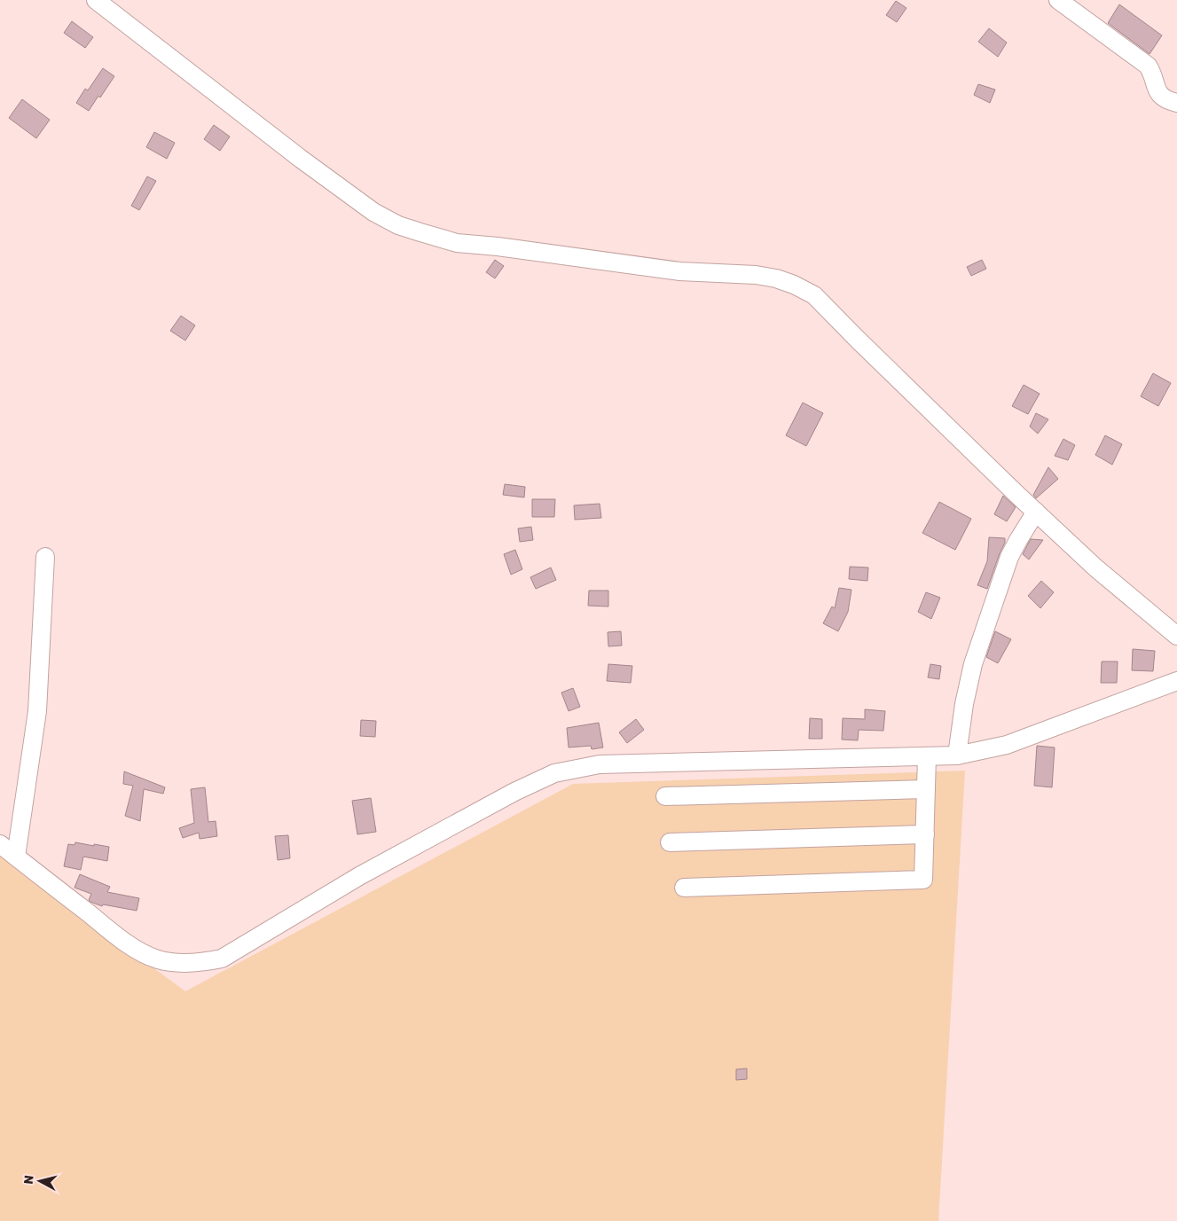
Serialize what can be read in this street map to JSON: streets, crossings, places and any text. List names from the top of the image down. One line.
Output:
{"north":"left"}
